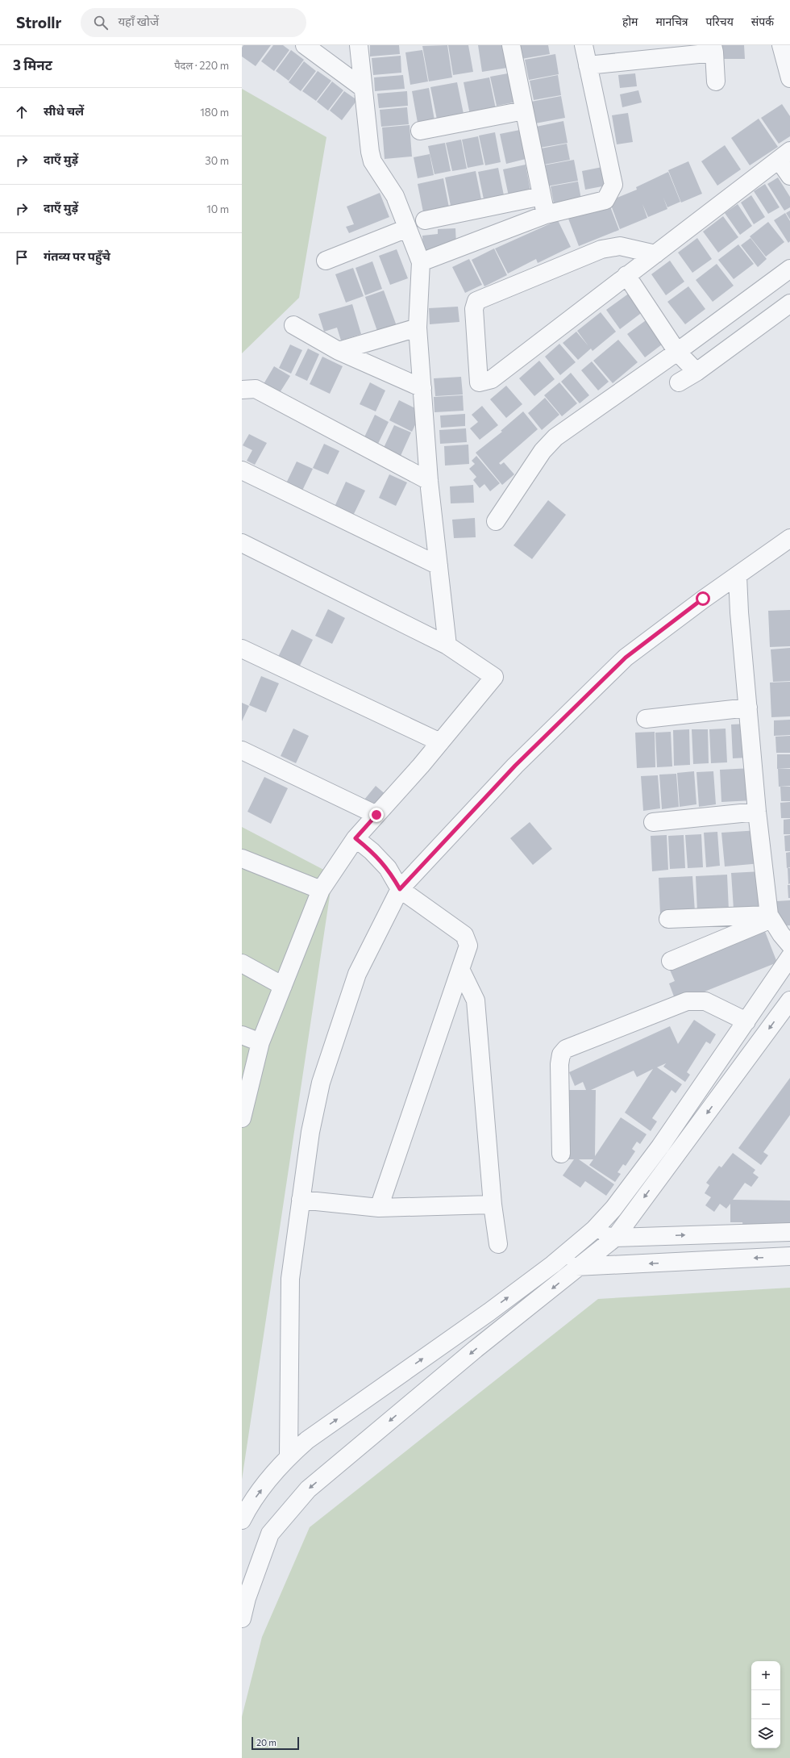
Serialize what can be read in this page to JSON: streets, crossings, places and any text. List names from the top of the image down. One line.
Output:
{"scale_bar":"20 m","page":{"header":"Strollr","search":"यहाँ खोजें","nav":["होम","मानचित्र","परिचय","संपर्क"],"heading":["3 मिनट","पैदल · 220 m"],"list":[["सीधे चलें","180 m"],["दाएँ मुड़ें","30 m"],["दाएँ मुड़ें","10 m"],"गंतव्य पर पहुँचे"],"map_buttons":["+","−"],"scale":"20 m"}}
